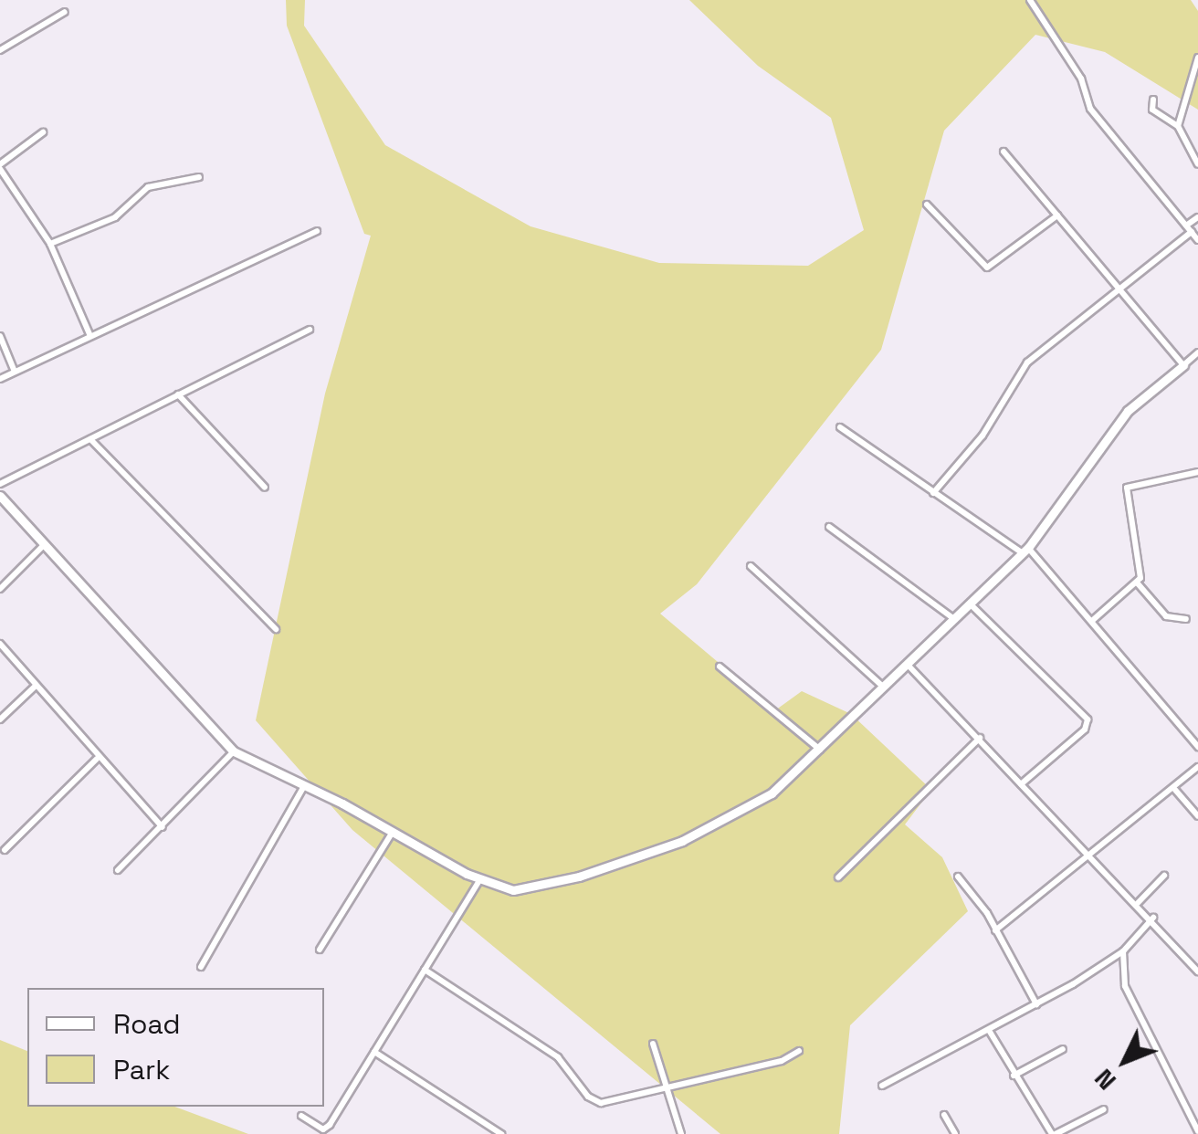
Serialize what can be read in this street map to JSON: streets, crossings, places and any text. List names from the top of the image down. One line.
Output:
{"legend":["Road","Park"],"north":"bottom left"}
